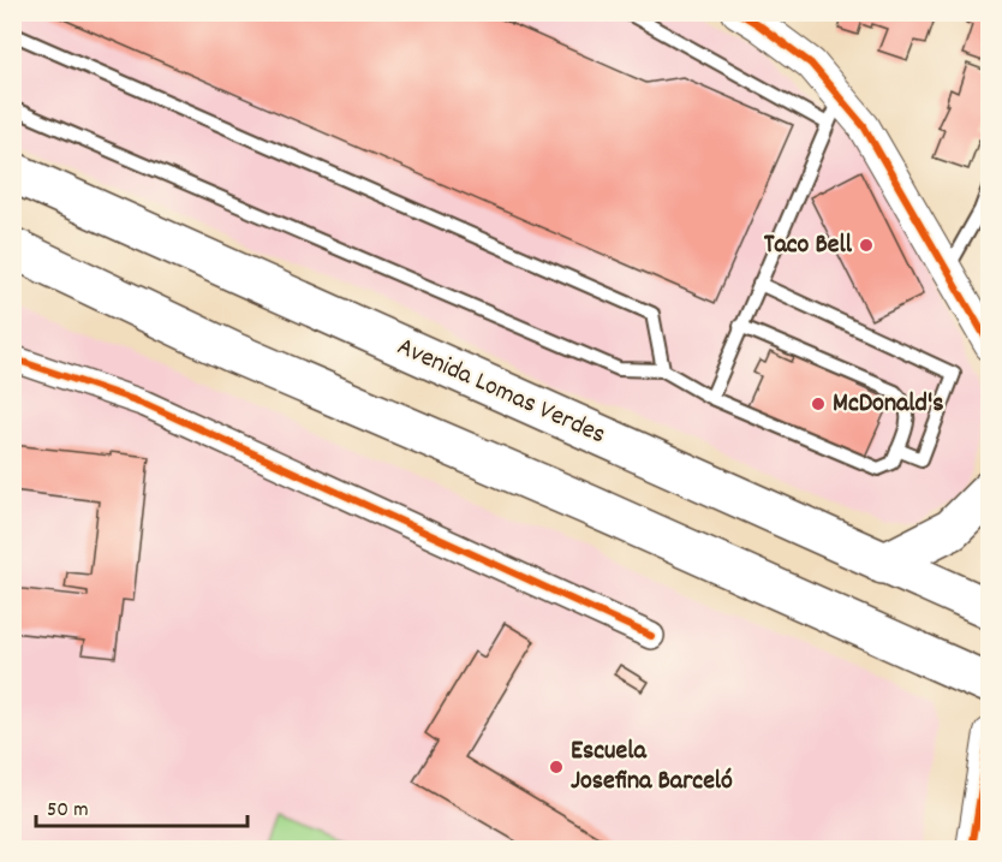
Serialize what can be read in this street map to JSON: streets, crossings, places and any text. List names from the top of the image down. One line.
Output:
{"streets":{"main road":["Avenida Lomas Verdes"]},"places":["Taco Bell","McDonald's","Escuela Josefina Barceló"],"scale_bar":"50 m"}
